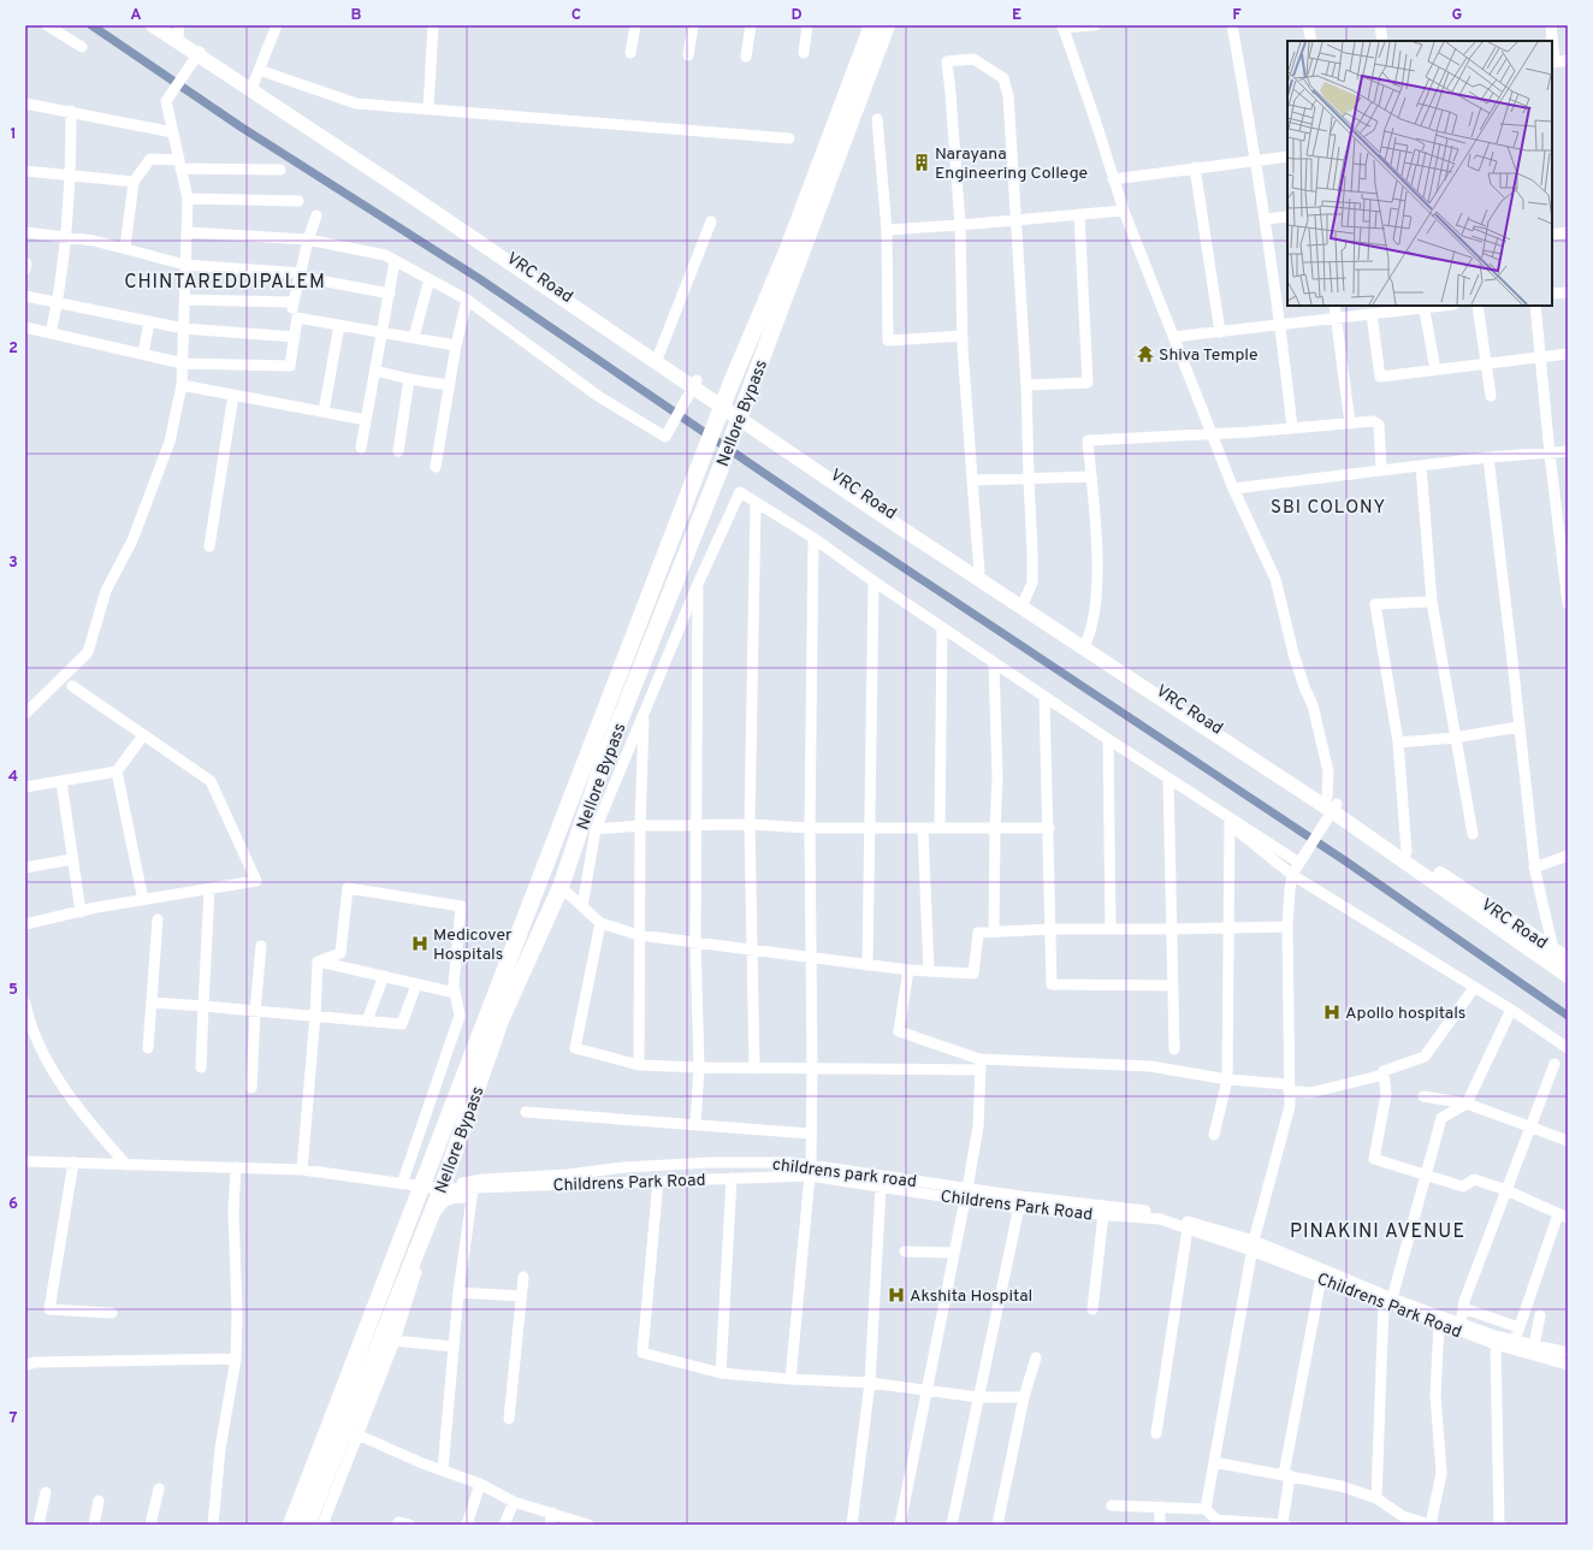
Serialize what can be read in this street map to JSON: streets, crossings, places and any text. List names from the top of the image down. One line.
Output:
{"streets":{"highway":["Nellore Bypass"],"main road":["VRC Road"],"street":["childrens park road","Childrens Park Road"]},"crossings":[["Nellore Bypass","childrens park road"],["childrens park road","Childrens Park Road"]],"districts":["CHINTAREDDIPALEM","SBI COLONY","PINAKINI AVENUE"],"places":{"building":["Narayana Engineering College"],"temple":["Shiva Temple"],"hospital":["Medicover Hospitals","Apollo hospitals","Akshita Hospital"]},"grid":{"columns":["A","B","C","D","E","F","G"],"rows":["1","2","3","4","5","6","7"]}}
